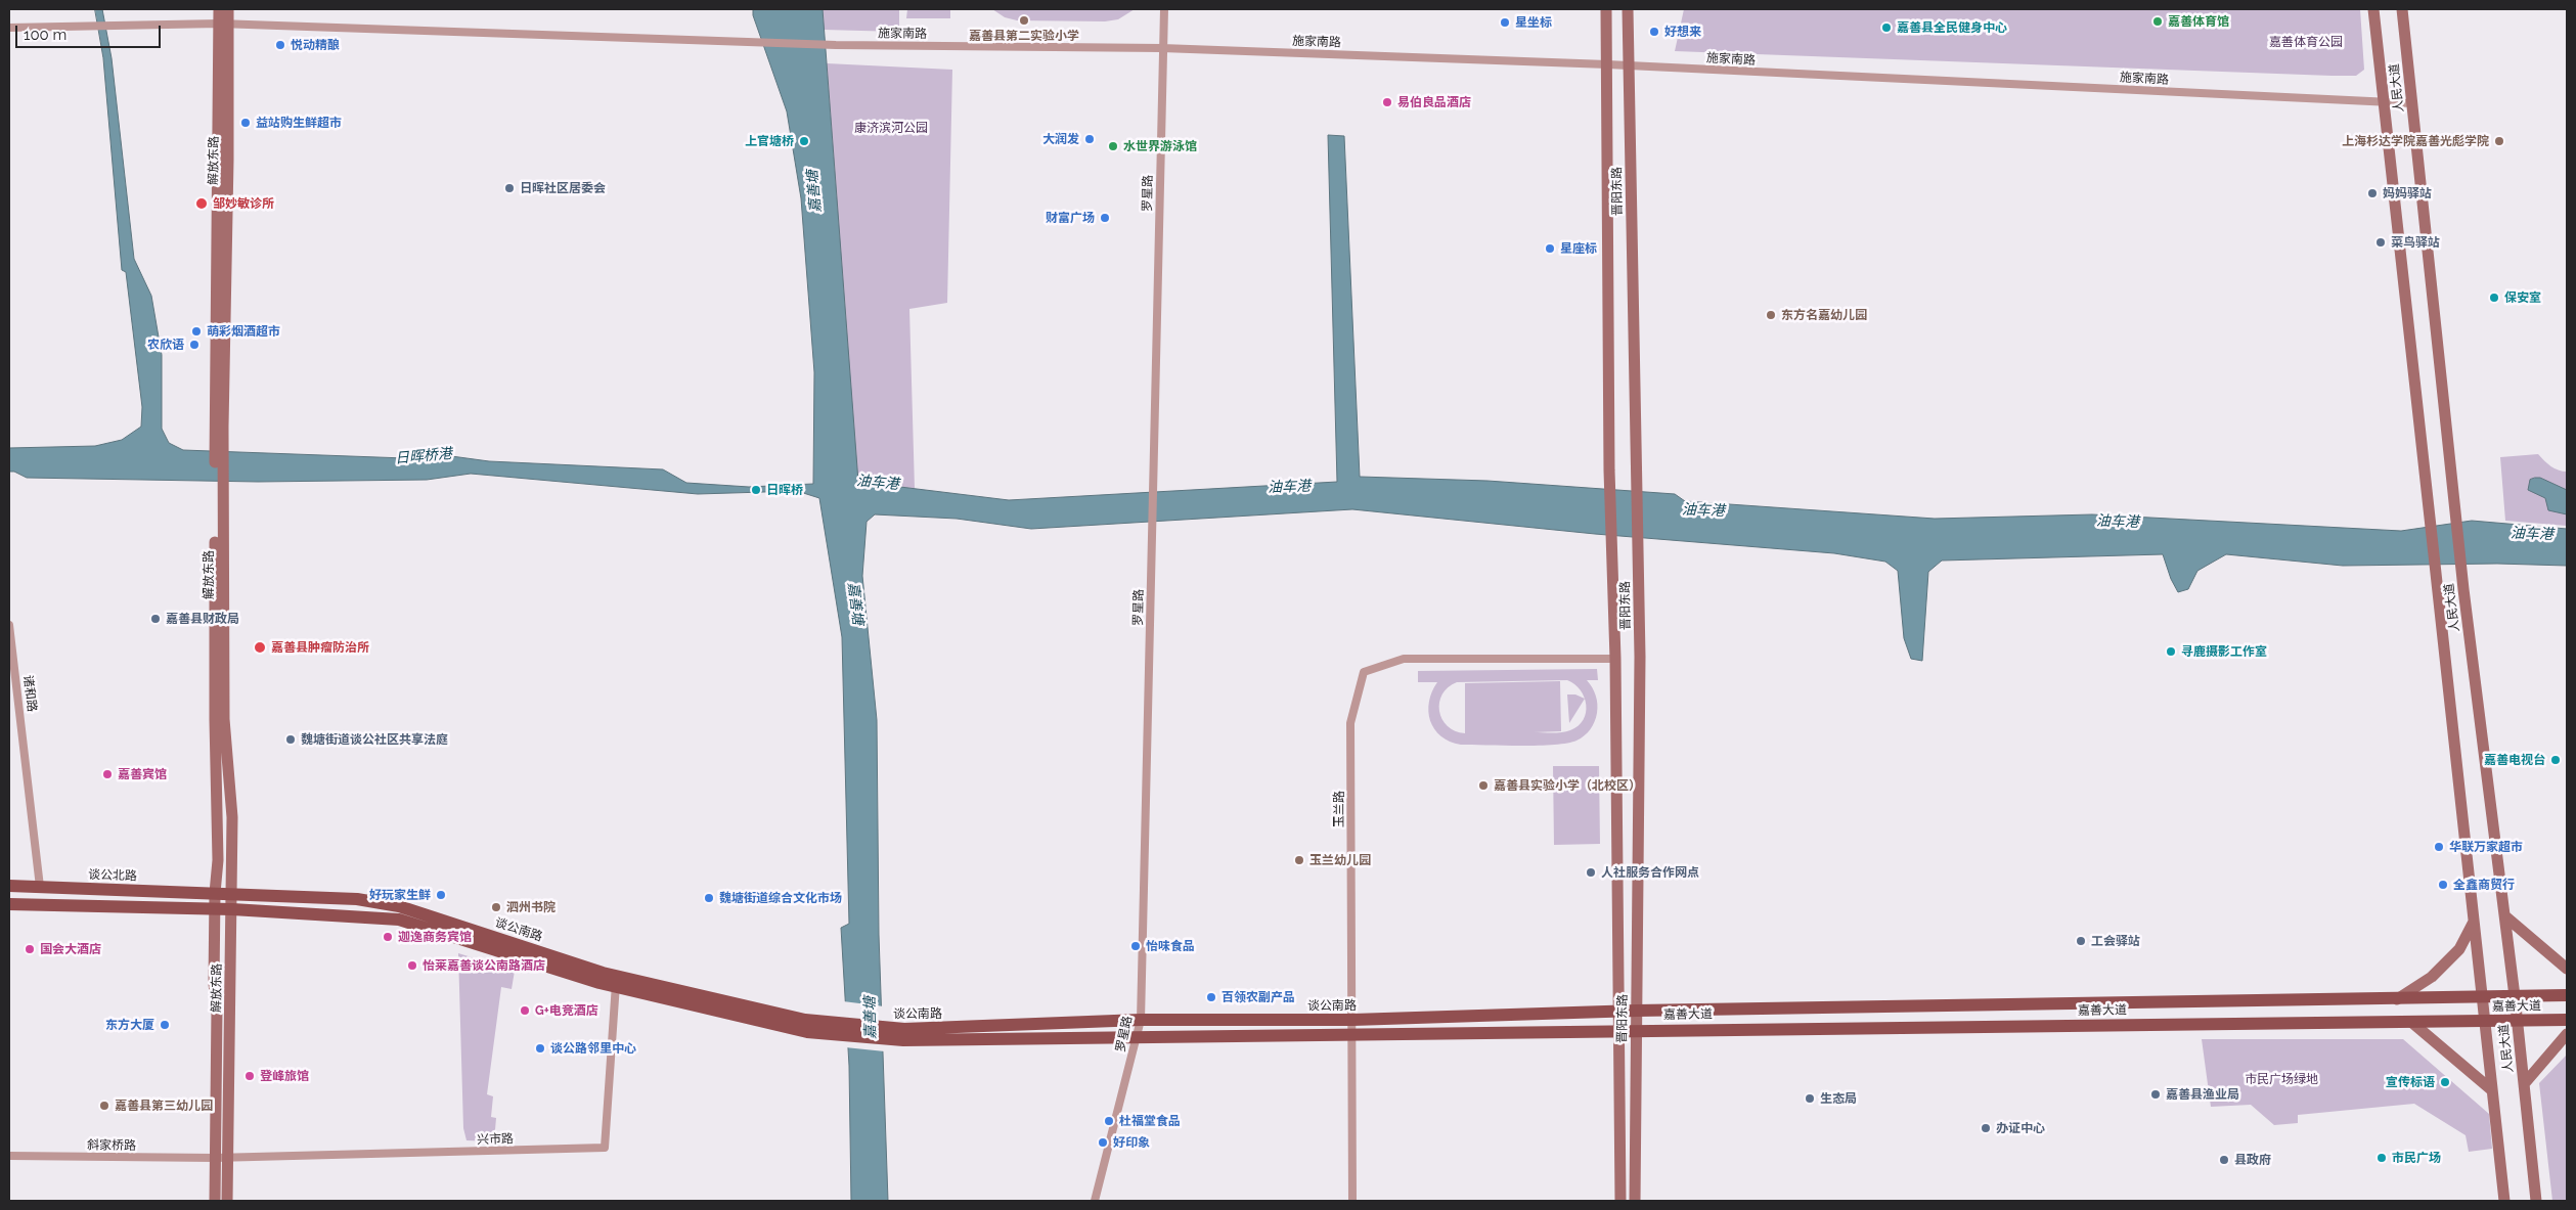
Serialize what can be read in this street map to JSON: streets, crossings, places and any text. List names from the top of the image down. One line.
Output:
{"streets":{"main road":["人民大道","解放东路","晋阳东路","谈公北路","谈公南路","嘉善大道"],"street":["施家南路","罗星路","诸和路","玉兰路","兴市路","斜家桥路"]},"crossings":[["施家南路","人民大道"],["施家南路","解放东路"],["施家南路","晋阳东路"],["施家南路","罗星路"],["人民大道","嘉善大道"],["解放东路","谈公北路"],["解放东路","谈公南路"],["解放东路","兴市路"],["解放东路","斜家桥路"],["晋阳东路","玉兰路"],["晋阳东路","谈公南路"],["晋阳东路","嘉善大道"],["罗星路","谈公南路"],["诸和路","谈公北路"],["玉兰路","谈公南路"],["谈公北路","谈公南路"],["谈公南路","嘉善大道"],["谈公南路","兴市路"],["兴市路","斜家桥路"]],"water":["嘉善塘","日晖桥港","油车港"],"parks":["嘉善体育公园","康济滨河公园","市民广场绿地"],"places":["嘉善县第二实验小学","嘉善体育馆","星坐标","嘉善县全民健身中心","好想来","悦动精酿","易伯良品酒店","益站购生鲜超市","大润发","上官塘桥","上海杉达学院嘉善光彪学院","水世界游泳馆","日晖社区居委会","妈妈驿站","邹妙敏诊所","财富广场","菜鸟驿站","星座标","保安室","东方名嘉幼儿园","萌彩烟酒超市","农欣语","日晖桥","嘉善县财政局","嘉善县肿瘤防治所","寻鹿摄影工作室","魏塘街道谈公社区共享法庭","嘉善电视台","嘉善宾馆","嘉善县实验小学（北校区）","华联万家超市","玉兰幼儿园","人社服务合作网点","全鑫商贸行","好玩家生鲜","魏塘街道综合文化市场","泗州书院","迦逸商务宾馆","工会驿站","怡味食品","国会大酒店","怡莱嘉善谈公南路酒店","百领农副产品","G+电竞酒店","东方大厦","谈公路邻里中心","登峰旅馆","宣传标语","嘉善县渔业局","生态局","嘉善县第三幼儿园","杜福堂食品","办证中心","好印象","市民广场","县政府"],"scale_bar":"100 m"}
